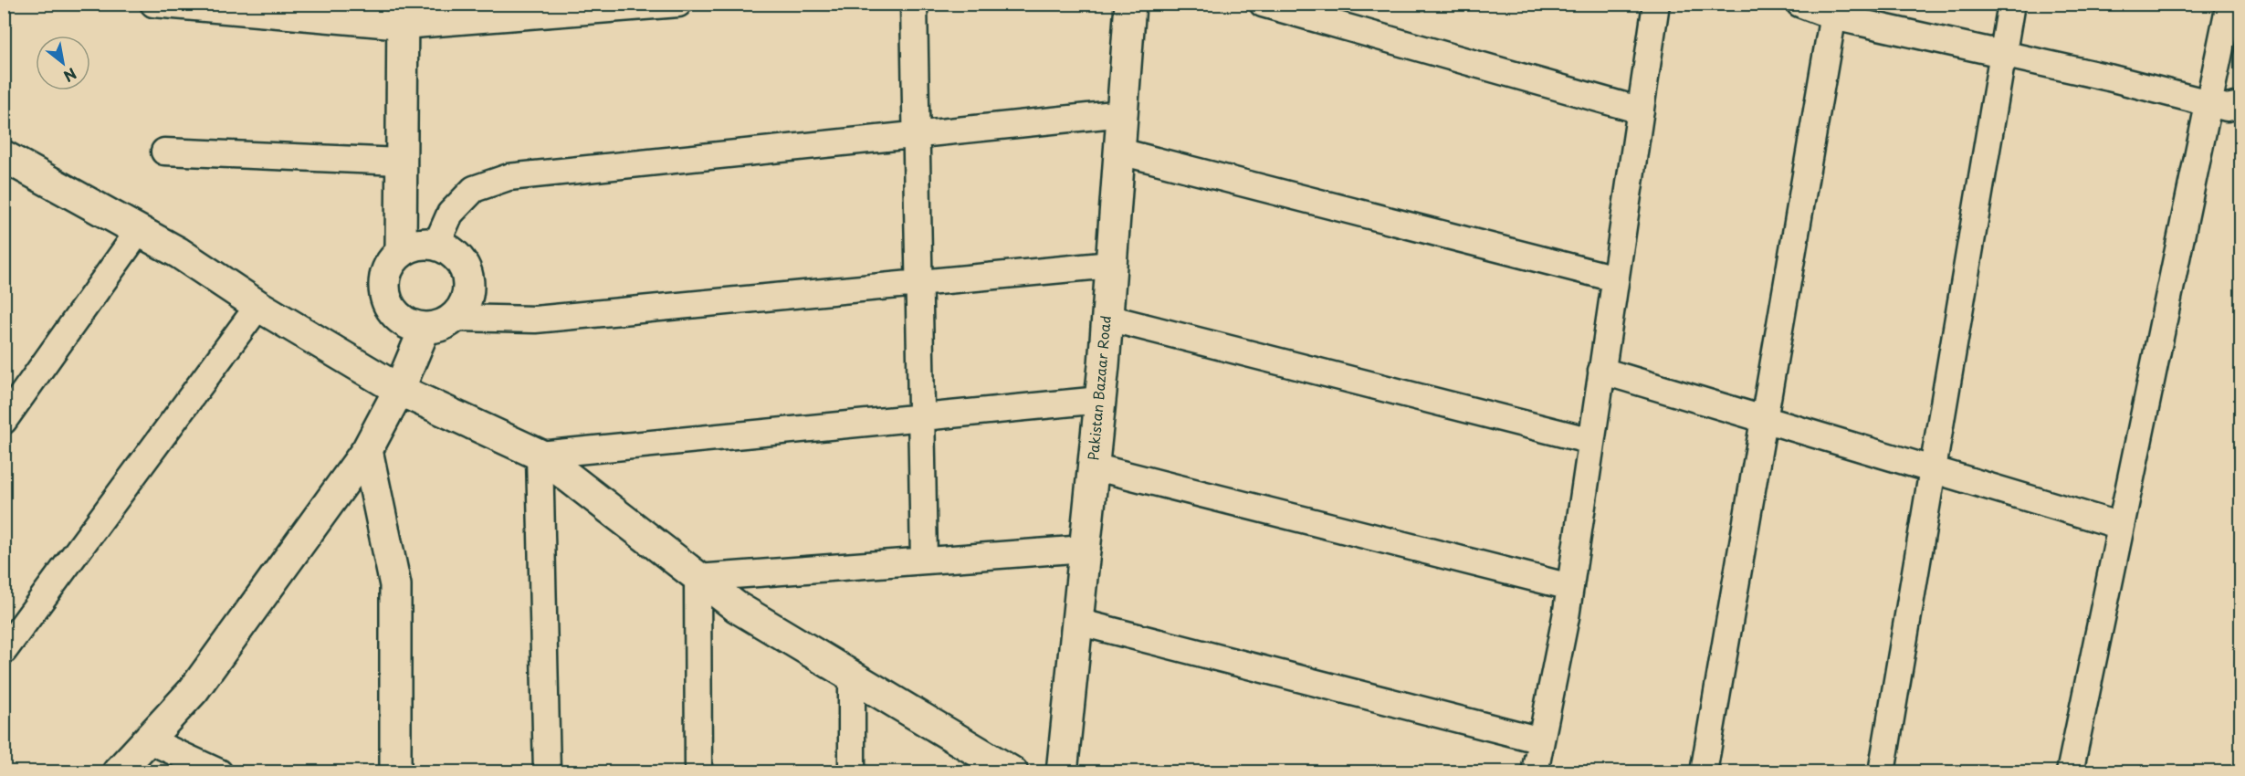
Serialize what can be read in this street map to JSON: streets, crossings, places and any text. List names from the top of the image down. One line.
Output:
{"streets":{"street":["Pakistan Bazaar Road"]},"north":"bottom right"}
